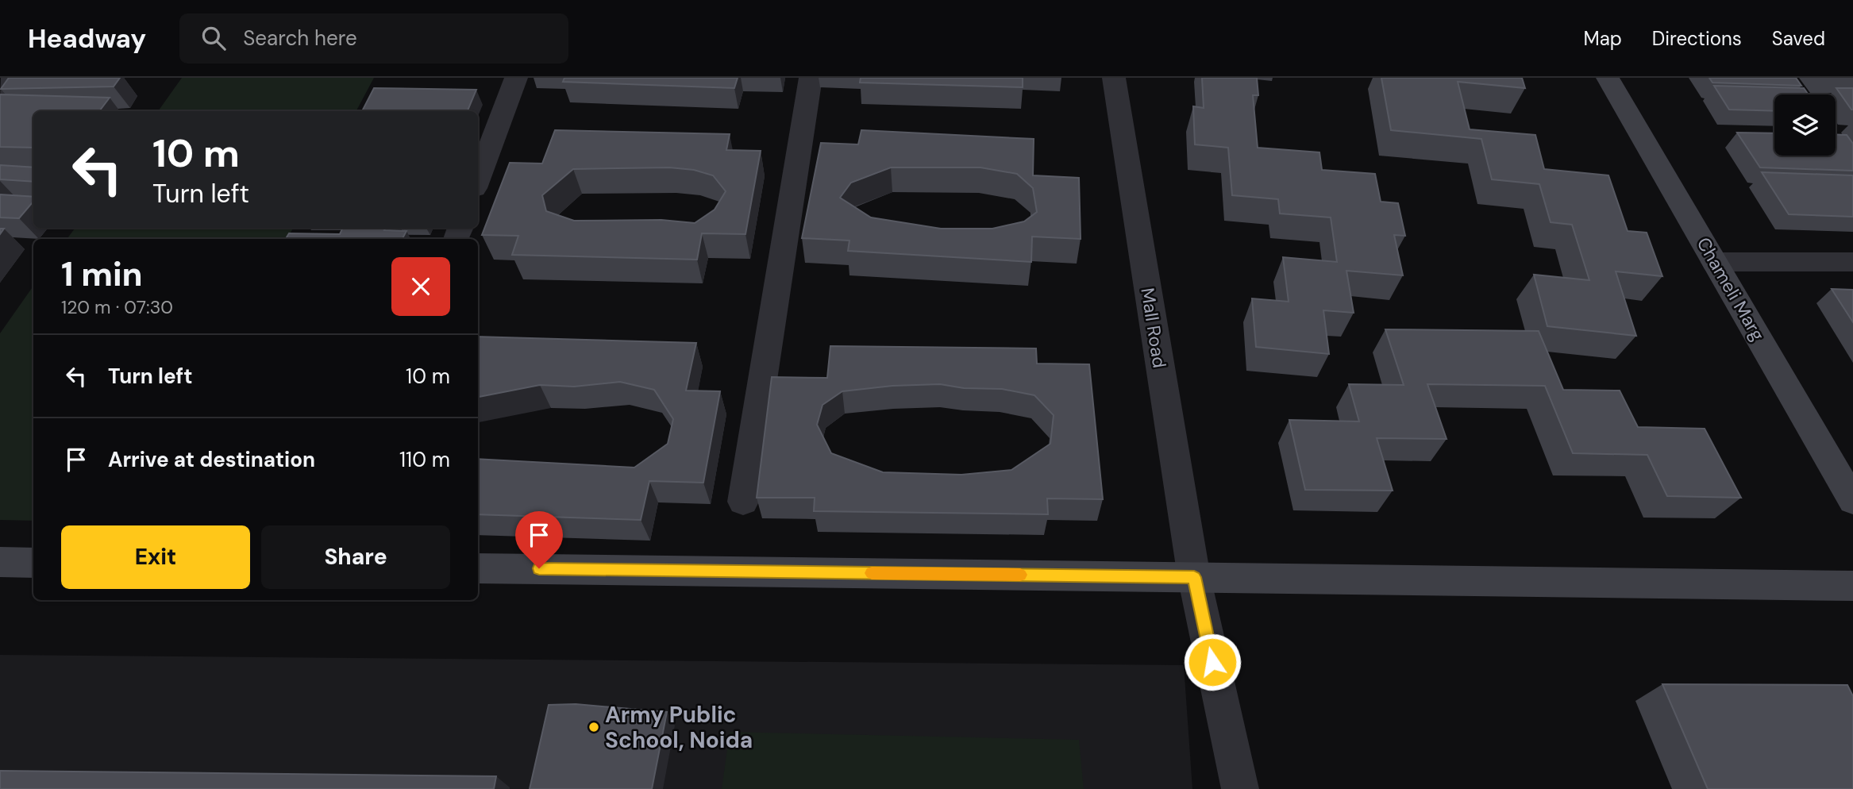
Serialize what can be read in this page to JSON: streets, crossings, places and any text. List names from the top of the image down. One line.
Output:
{"streets":{"street":["Chameli Marg","Mall Road"]},"places":["Army Public School, Noida"],"page":{"header":"Headway","search":"Search here","nav":["Map","Directions","Saved"],"turn":["10 m","Turn left"],"heading":["1 min","120 m · 07:30"],"list":[{"name":"Turn left","value":"10 m"},{"name":"Arrive at destination","value":"110 m"}],"buttons":["Exit","Share"]}}
